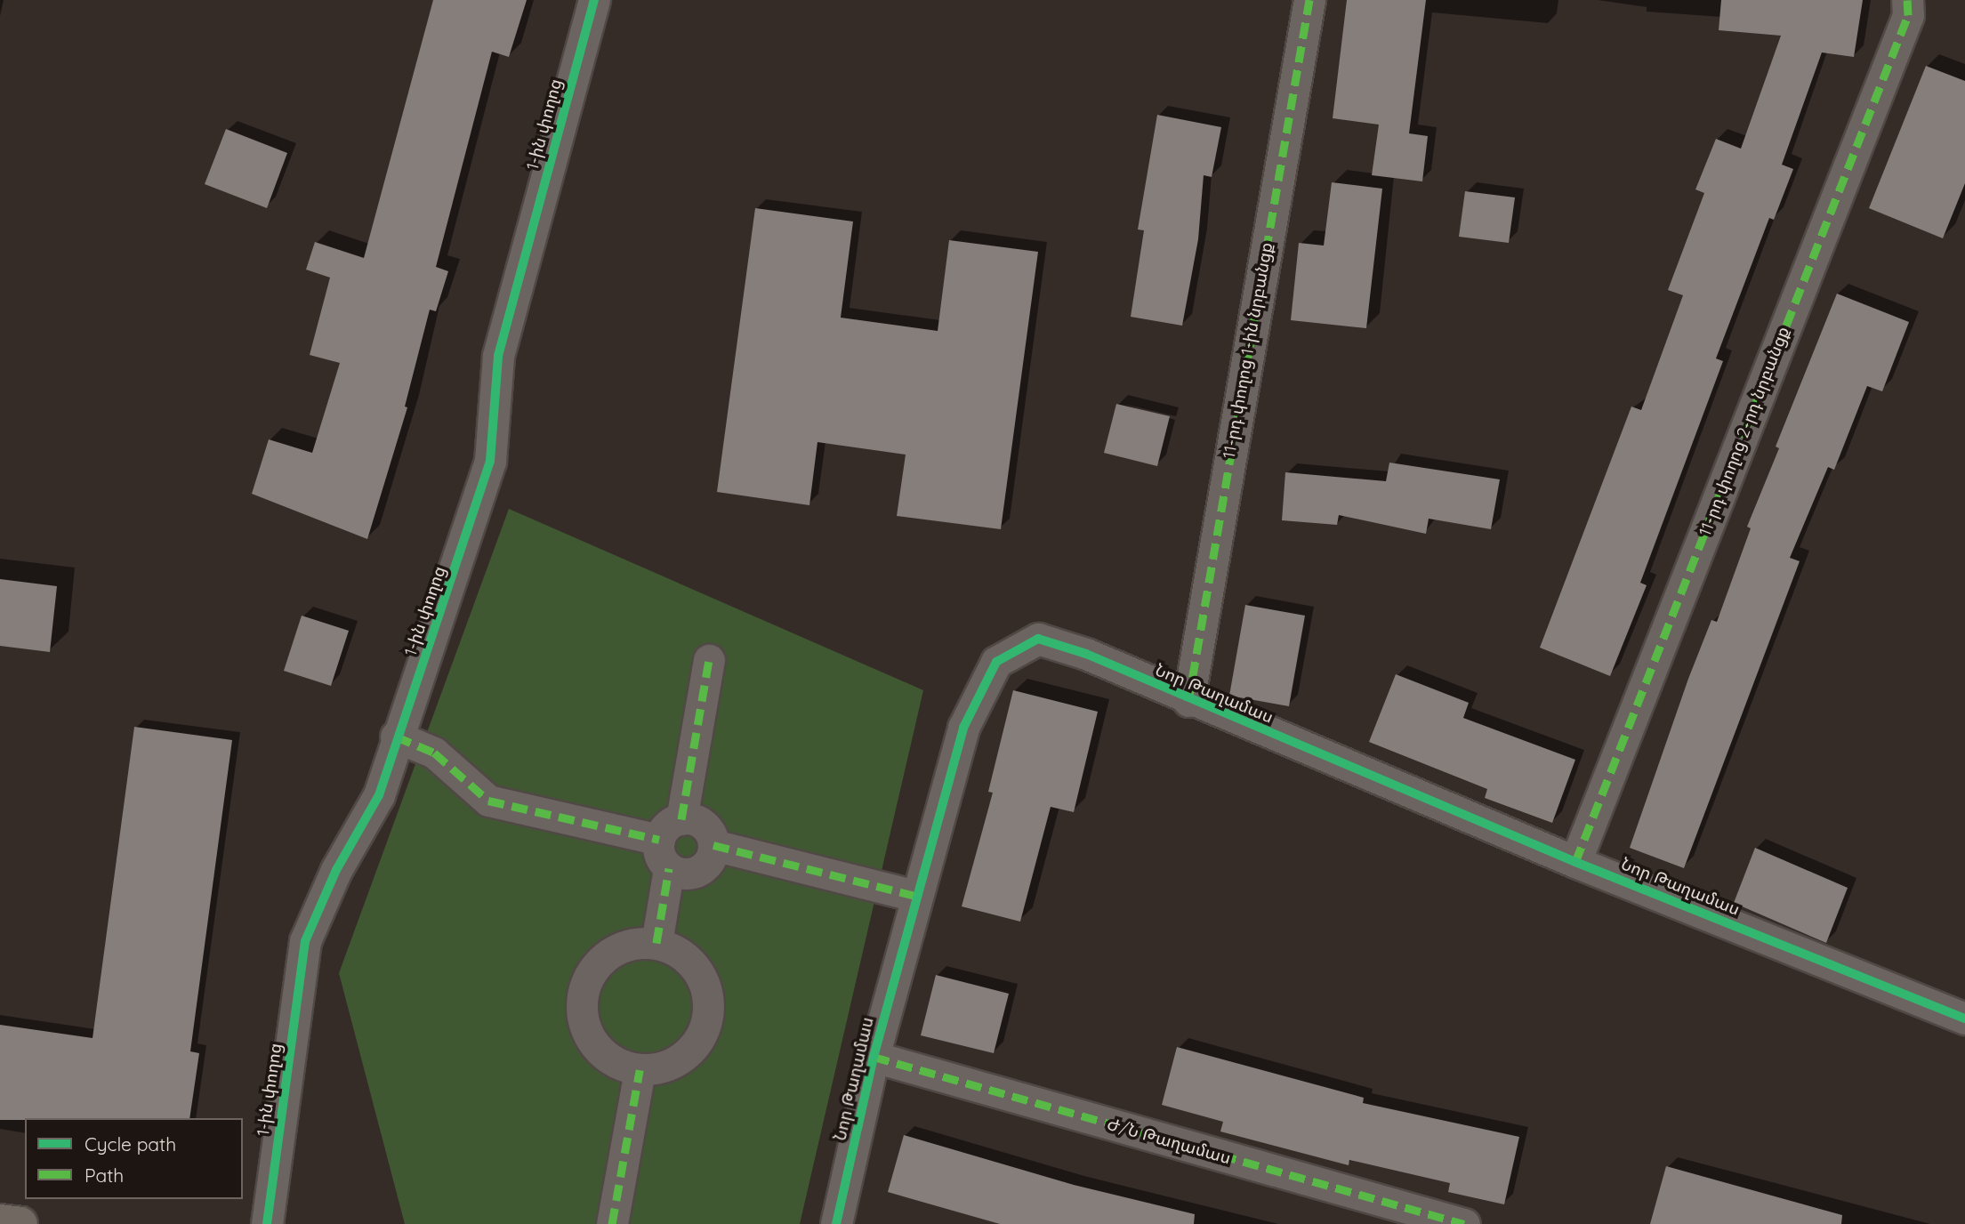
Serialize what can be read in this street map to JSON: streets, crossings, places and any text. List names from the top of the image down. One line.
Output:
{"streets":{"street":["1-ին փողոց","11-րդ փողոց 1-ին նրբանցք","11-րդ փողոց 2-րդ նրբանցք","Նոր Թաղամաս","Ժ/Ն Թաղամաս"]},"crossings":[["11-րդ փողոց 1-ին նրբանցք","Նոր Թաղամաս"],["11-րդ փողոց 2-րդ նրբանցք","Նոր Թաղամաս"],["Նոր Թաղամաս","Ժ/Ն Թաղամաս"]],"legend":["Cycle path","Path"]}
